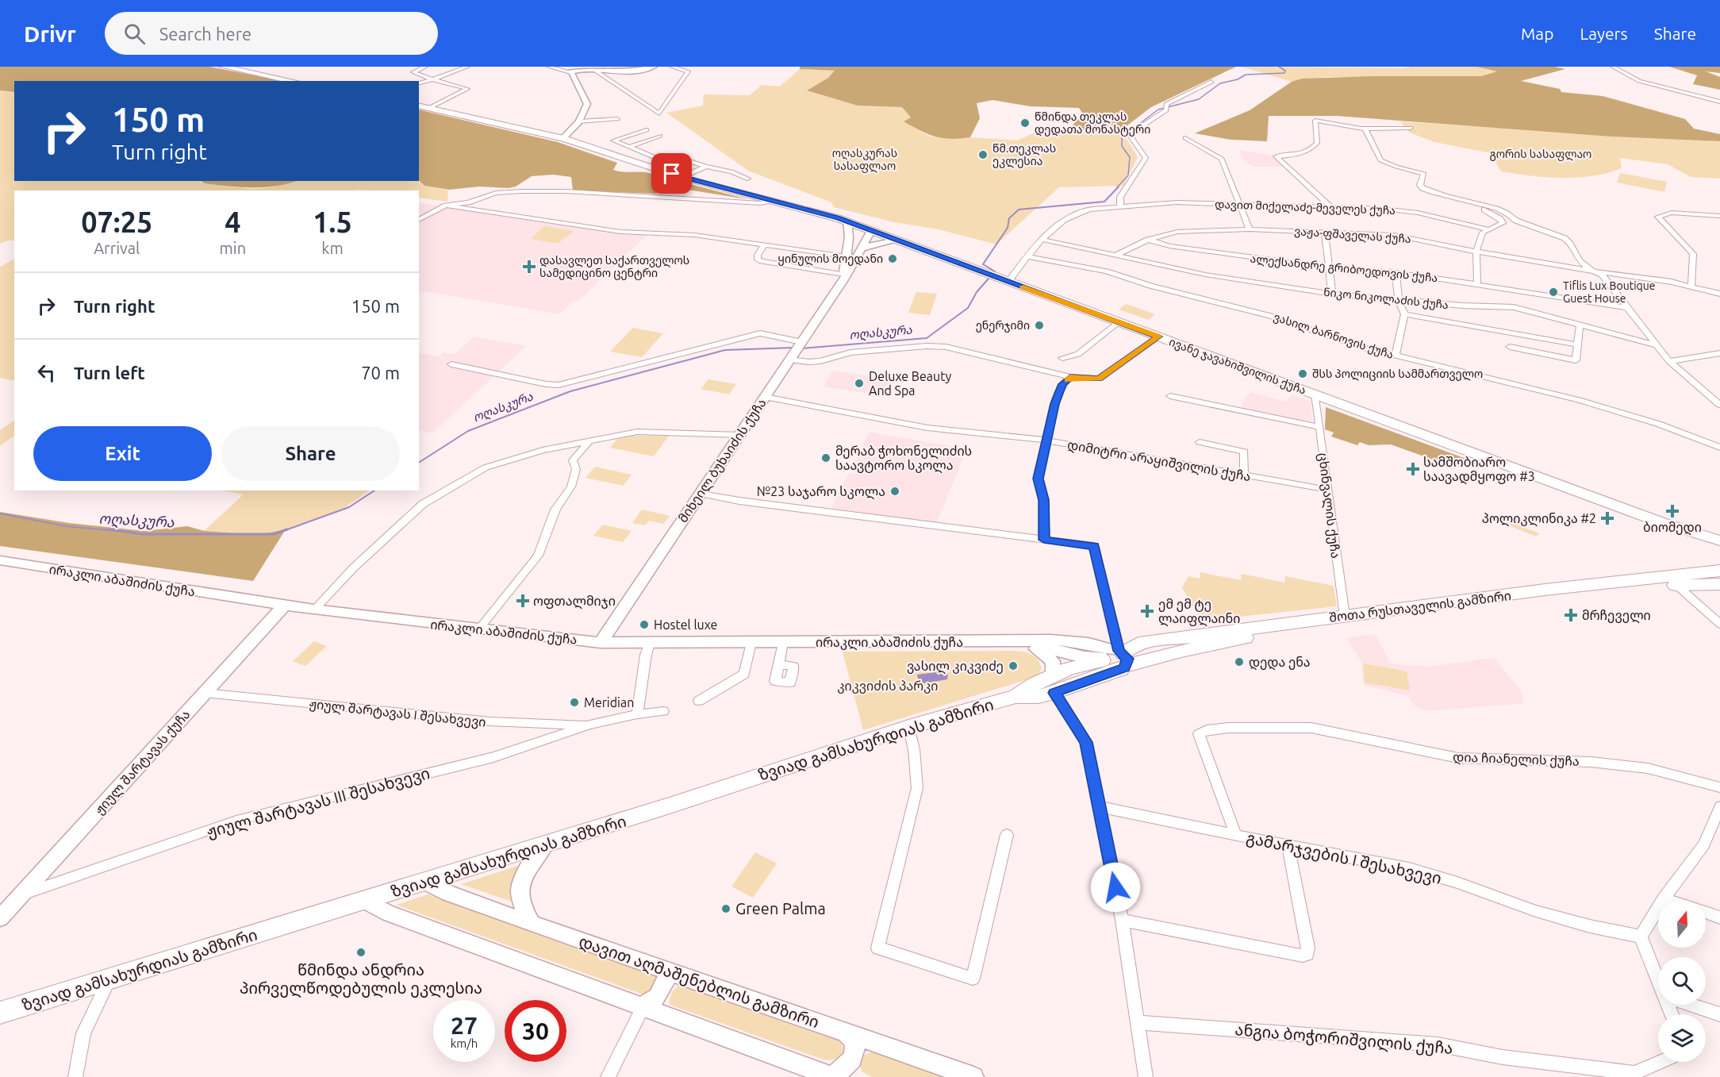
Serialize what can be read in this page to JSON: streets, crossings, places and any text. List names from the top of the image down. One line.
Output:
{"streets":{"main road":["ივანე ჯავახიშვილის ქუჩა","მიხეილ ბუხაიძის ქუჩა","ირაკლი აბაშიძის ქუჩა","შოთა რუსთაველის გამზირი","ზვიად გამსახურდიას გამზირი","ჟიულ შარტავას ქუჩა","დავით აღმაშენებლის გამზირი"],"street":["დავით მიქელაძე-მეველეს ქუჩა","ვაჟა-ფშაველას ქუჩა","ალექსანდრე გრიბოედოვის ქუჩა","ნიკო ნიკოლაძის ქუჩა","ვასილ ბარნოვის ქუჩა","დიმიტრი არაყიშვილის ქუჩა","ცხინვალის ქუჩა","ჟიულ შარტავას I შესახვევი","დია ჩიანელის ქუჩა","ჟიულ შარტავას III შესახვევი","გამარჯვების I შესახვევი","ანგია ბოჭორიშვილის ქუჩა"]},"crossings":[["დავით მიქელაძე-მეველეს ქუჩა","ვასილ ბარნოვის ქუჩა"],["დავით მიქელაძე-მეველეს ქუჩა","ივანე ჯავახიშვილის ქუჩა"],["ვაჟა-ფშაველას ქუჩა","ალექსანდრე გრიბოედოვის ქუჩა"],["ვაჟა-ფშაველას ქუჩა","ნიკო ნიკოლაძის ქუჩა"],["ივანე ჯავახიშვილის ქუჩა","მიხეილ ბუხაიძის ქუჩა"],["ივანე ჯავახიშვილის ქუჩა","ცხინვალის ქუჩა"],["მიხეილ ბუხაიძის ქუჩა","დიმიტრი არაყიშვილის ქუჩა"],["მიხეილ ბუხაიძის ქუჩა","ირაკლი აბაშიძის ქუჩა"],["დიმიტრი არაყიშვილის ქუჩა","ცხინვალის ქუჩა"],["ცხინვალის ქუჩა","შოთა რუსთაველის გამზირი"],["ირაკლი აბაშიძის ქუჩა","შოთა რუსთაველის გამზირი"],["ირაკლი აბაშიძის ქუჩა","ზვიად გამსახურდიას გამზირი"],["ირაკლი აბაშიძის ქუჩა","ჟიულ შარტავას ქუჩა"],["შოთა რუსთაველის გამზირი","ზვიად გამსახურდიას გამზირი"],["ჟიულ შარტავას I შესახვევი","ჟიულ შარტავას ქუჩა"],["ჟიულ შარტავას I შესახვევი","ჟიულ შარტავას III შესახვევი"],["ზვიად გამსახურდიას გამზირი","დავით აღმაშენებლის გამზირი"],["დია ჩიანელის ქუჩა","გამარჯვების I შესახვევი"],["ჟიულ შარტავას ქუჩა","ჟიულ შარტავას III შესახვევი"]],"water":["ოღასკურა"],"parks":["ოღასკურას სასაფლაო","გორის სასაფლაო","კიკვიძის პარკი"],"places":{"other":["წმინდა თეკლას დედათა მონასტერი","წმ.თეკლას ეკლესია","ყინულის მოედანი","Tiflis Lux Boutique Guest House","ენერჯიმი","შსს პოლიციის სამმართველო","Deluxe Beauty And Spa","მერაბ ჭოხონელიძის საავტორო სკოლა","№23 საჯარო სკოლა","Hostel luxe","დედა ენა","ვასილ კიკვიძე","Meridian","Green Palma","წმინდა ანდრია პირველწოდებულის ეკლესია"],"health":["დასავლეთ საქართველოს სამედიცინო ცენტრი","სამშობიარო საავადმყოფო #3","ბიომედი","პოლიკლინიკა #2","ოფთალმიჯი","ემ ემ ტე ლაიფლაინი","მრჩეველი"]},"north":"top","page":{"header":"Drivr","search":"Search here","nav":["Map","Layers","Share"],"turn":["150 m","Turn right"],"eta":["07:25","Arrival","4","min","1.5","km"],"list":[{"name":"Turn right","value":"150 m"},{"name":"Turn left","value":"70 m"}],"buttons":["Exit","Share"],"speed":"27 km/h","limit":"30"}}
